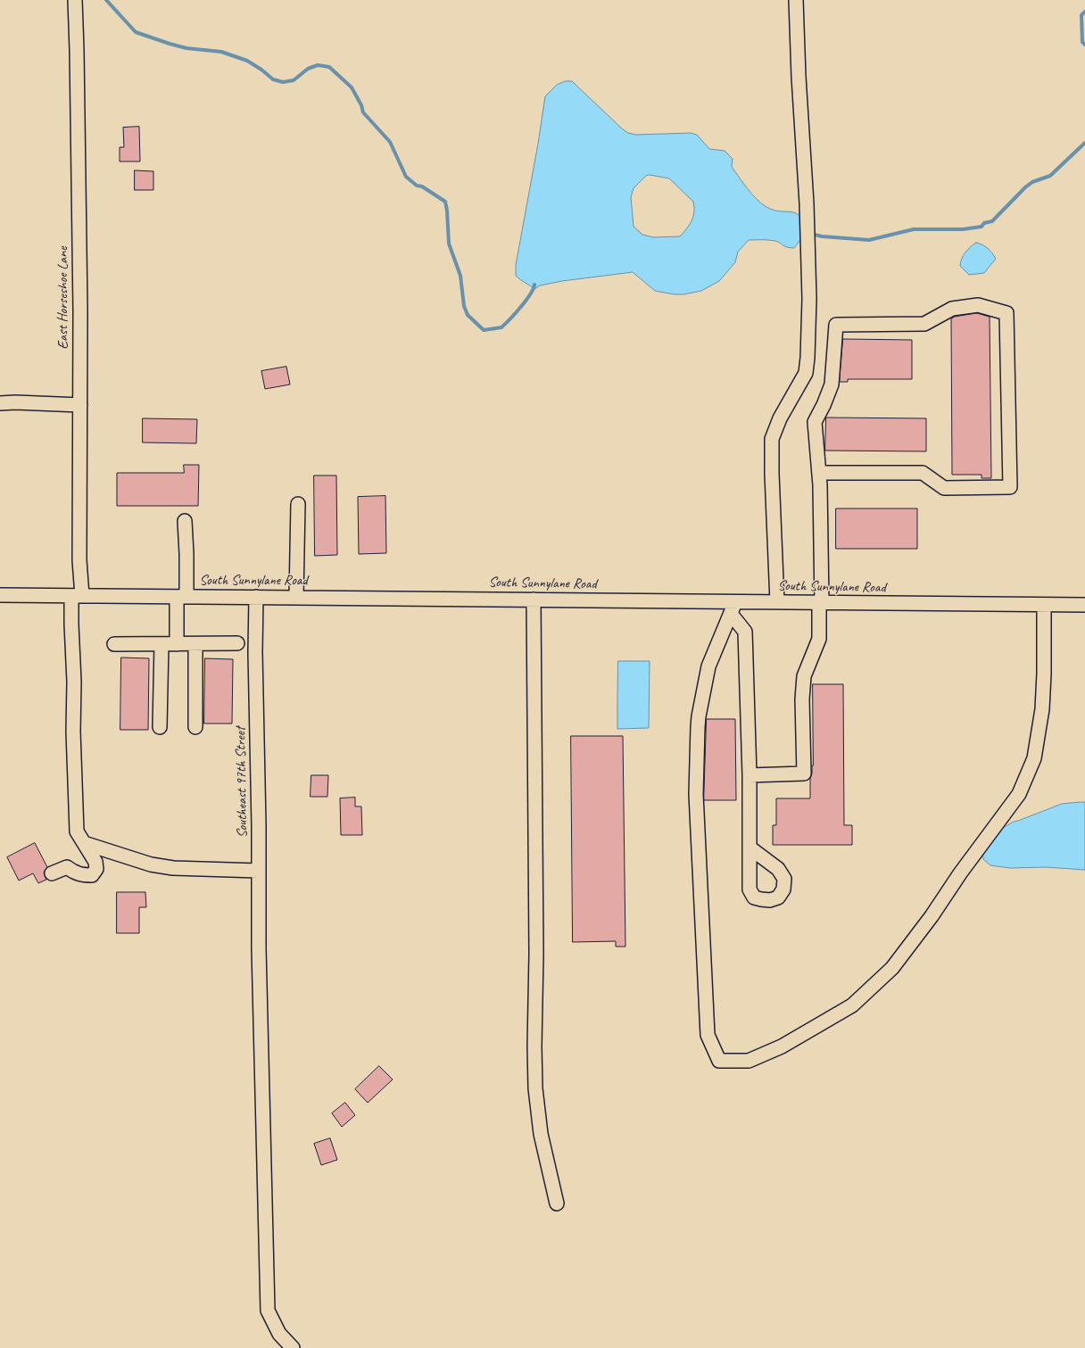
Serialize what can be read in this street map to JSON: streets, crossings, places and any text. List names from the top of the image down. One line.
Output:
{"streets":{"street":["East Horseshoe Lane","South Sunnylane Road","Southeast 97th Street"]},"crossings":[["East Horseshoe Lane","South Sunnylane Road"],["South Sunnylane Road","Southeast 97th Street"]]}
